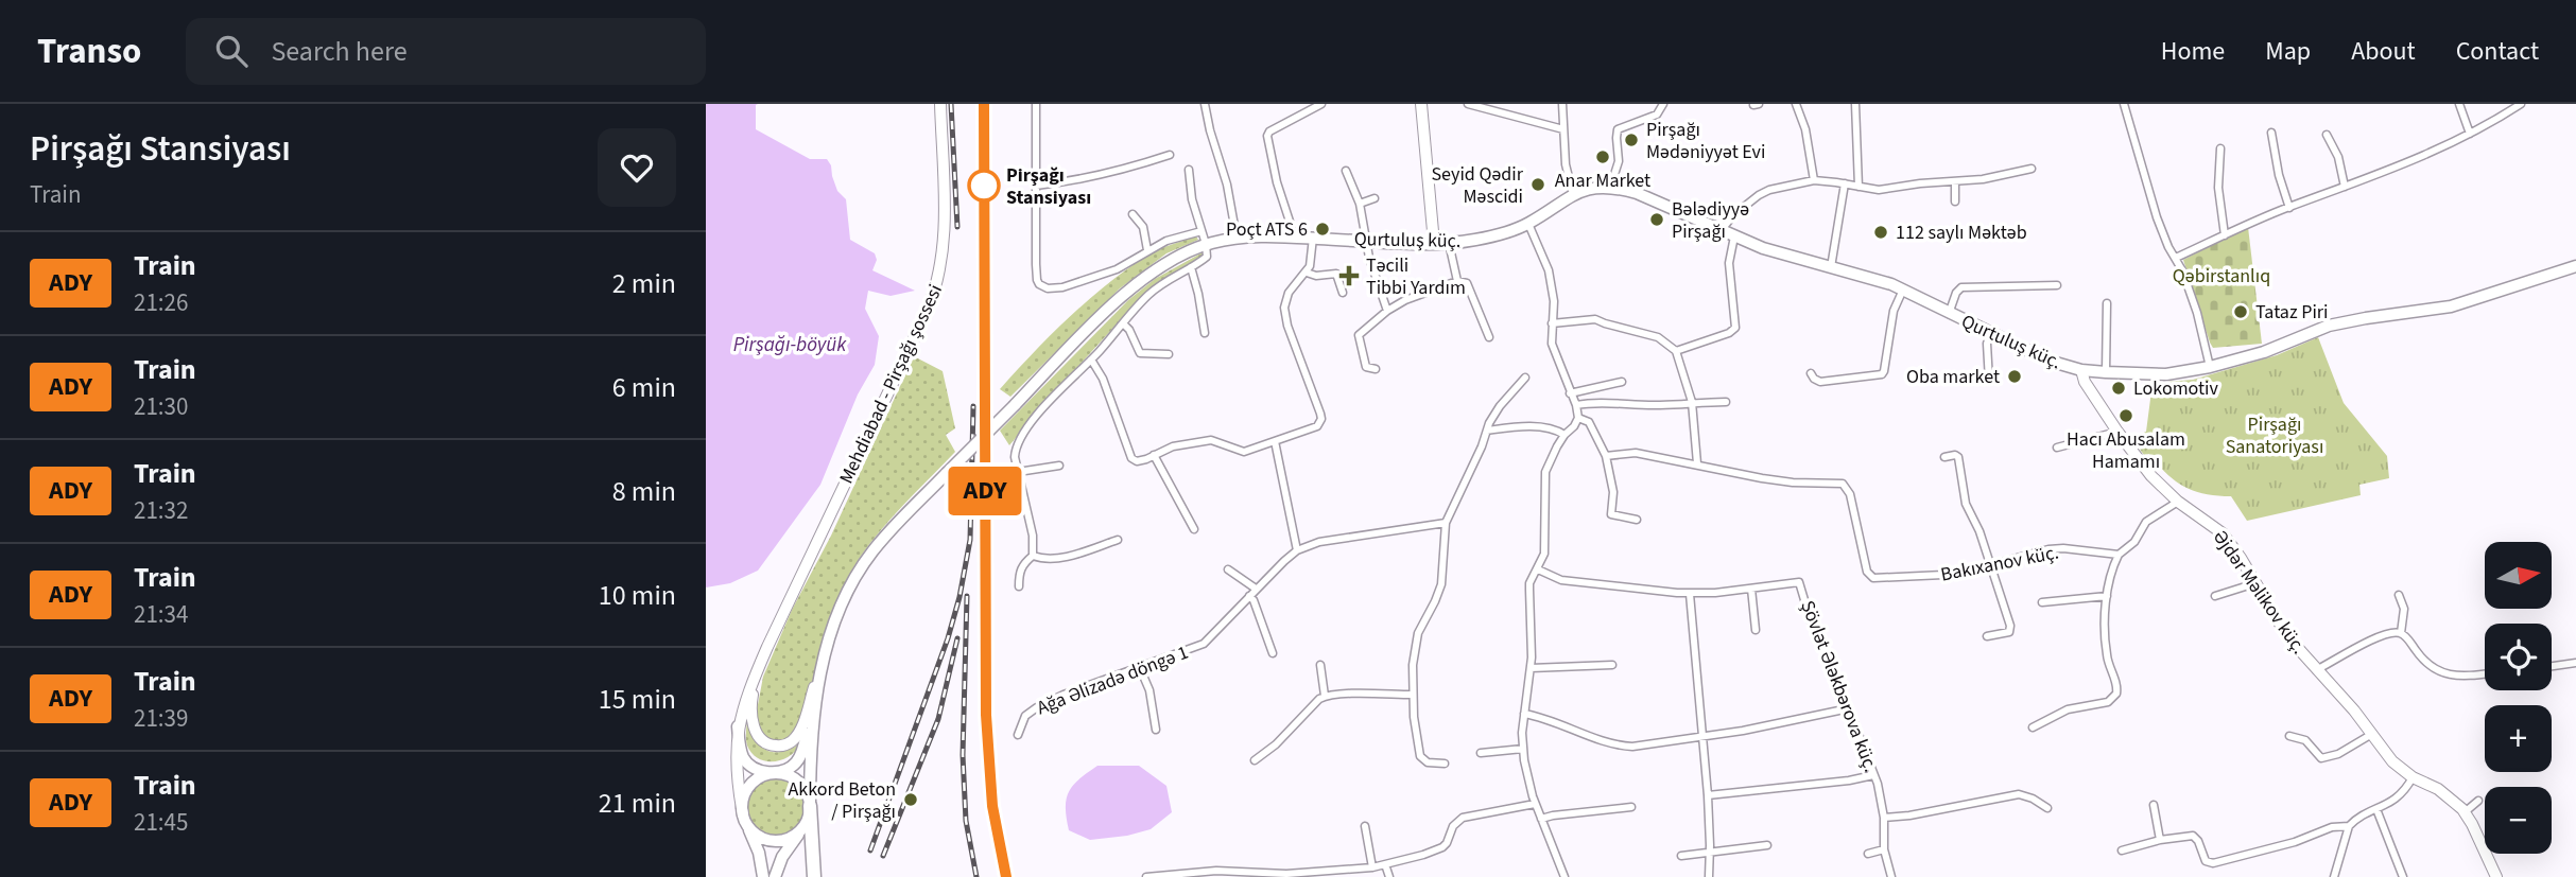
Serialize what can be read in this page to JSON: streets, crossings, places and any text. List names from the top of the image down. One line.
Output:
{"streets":{"main road":["Qurtuluş küç.","Mehdiabad - Pirşağı şossesi","Əjdər Məlikov küç."],"street":["Bakıxanov küç.","Ağa Əlizadə döngə 1","Şövlət Ələkbərova küç."]},"crossings":[["Qurtuluş küç.","Əjdər Məlikov küç."]],"water":["Pirşağı-böyük"],"parks":["Qəbirstanlıq","Pirşağı Sanatoriyası"],"places":{"other":["Pirşağı Mədəniyyət Evi","Anar Market","Seyid Qədir Məscidi","Pirşağı Stansiyası","Bələdiyyə Pirşağı","Poçt ATS 6","112 saylı Məktəb","Tataz Piri","Oba market","Lokomotiv","Hacı Abusalam Hamamı","Akkord Beton / Pirşağı"],"health":["Təcili Tibbi Yardım"]},"north":"right","page":{"header":"Transo","search":"Search here","nav":["Home","Map","About","Contact"],"heading":["Pirşağı Stansiyası","Train"],"on_map":"ADY","list":[{"mark":"ADY","name":"Train","note":"21:26","value":"2 min"},{"mark":"ADY","name":"Train","note":"21:30","value":"6 min"},{"mark":"ADY","name":"Train","note":"21:32","value":"8 min"},{"mark":"ADY","name":"Train","note":"21:34","value":"10 min"},{"mark":"ADY","name":"Train","note":"21:39","value":"15 min"},{"mark":"ADY","name":"Train","note":"21:45","value":"21 min"}],"map_buttons":["+","−"]}}
